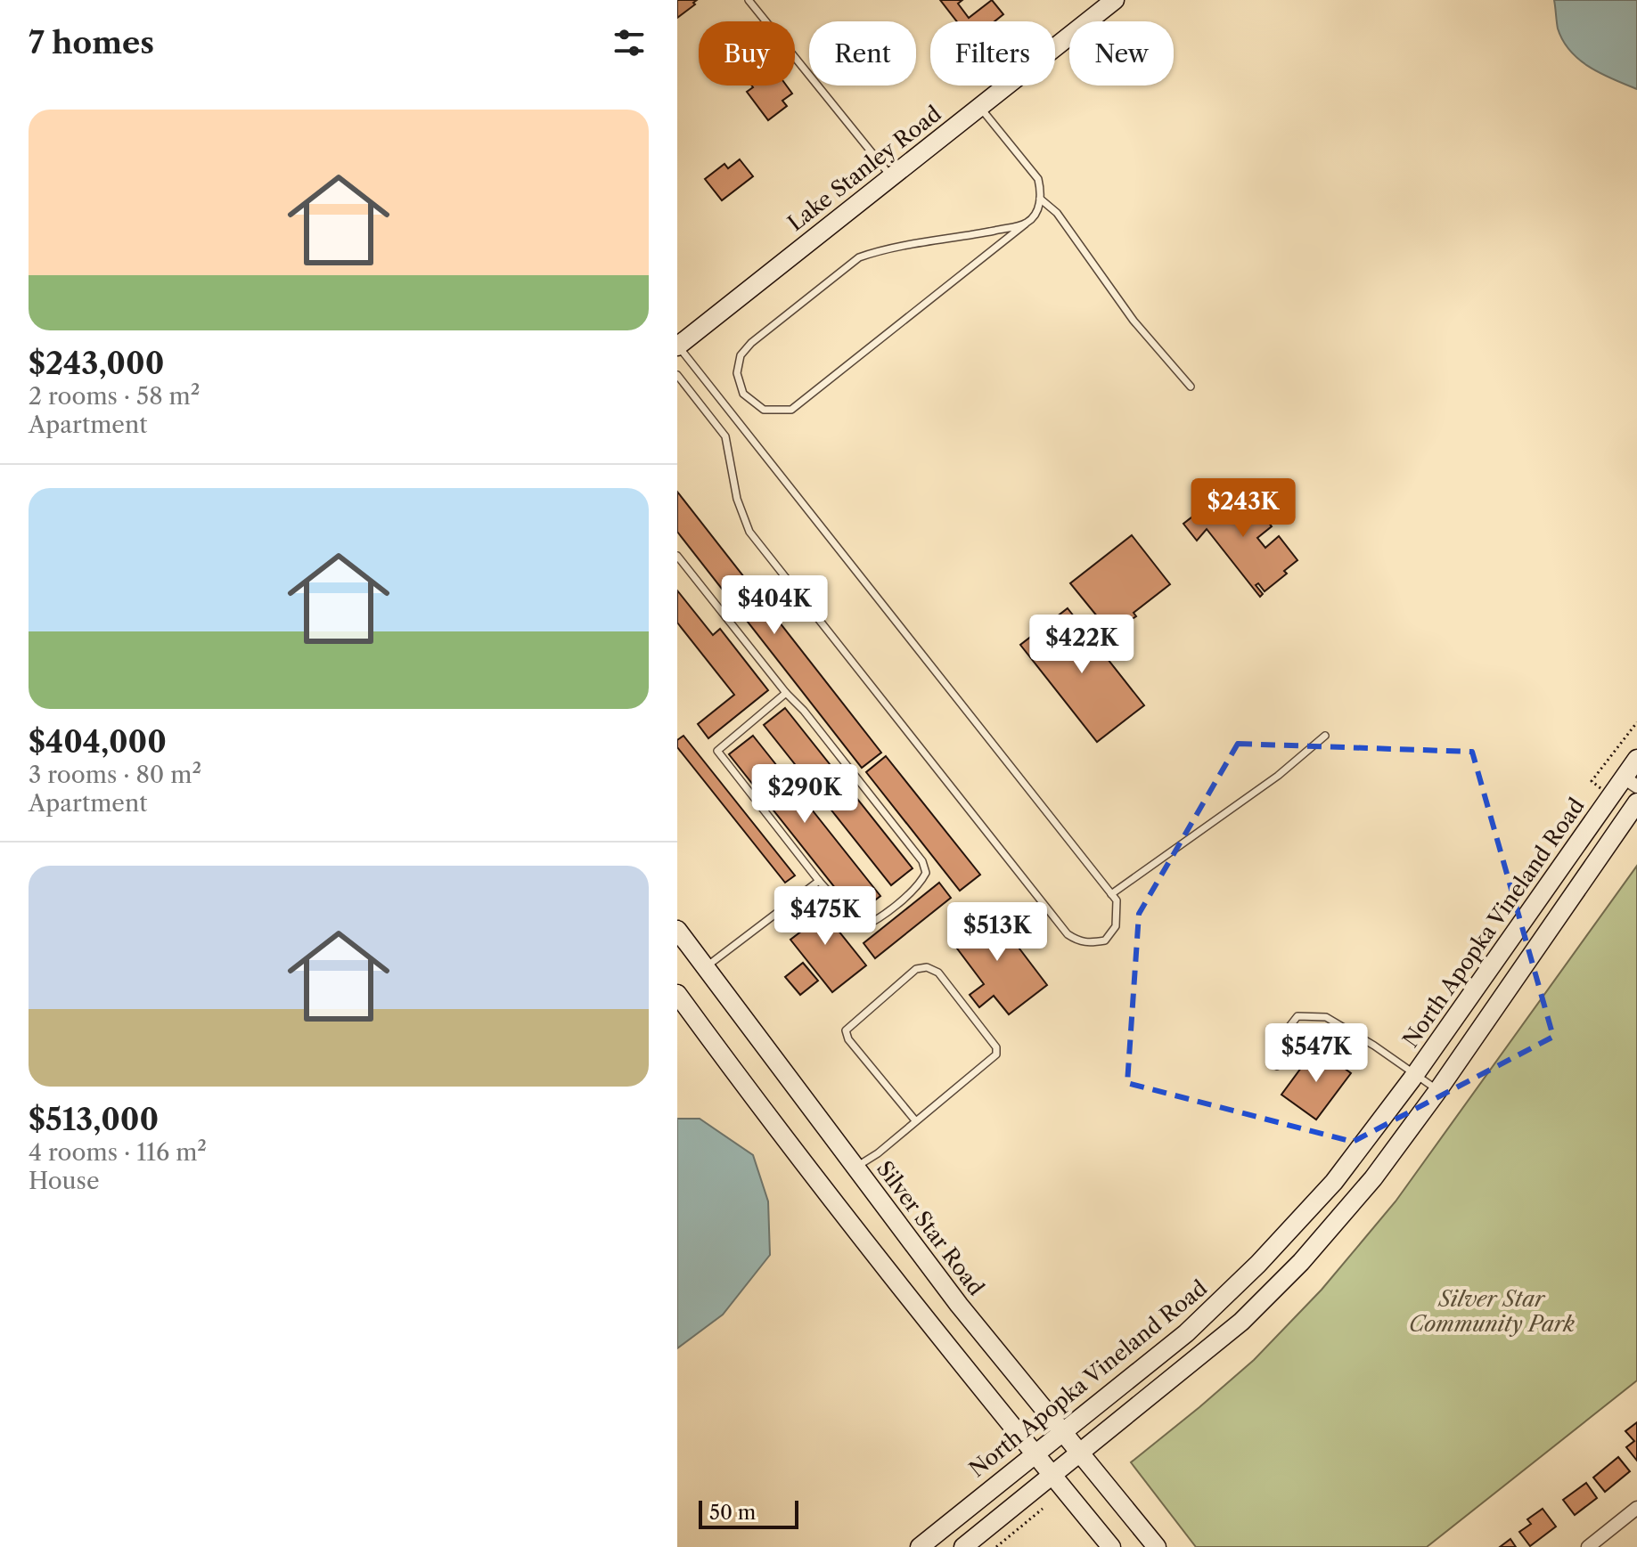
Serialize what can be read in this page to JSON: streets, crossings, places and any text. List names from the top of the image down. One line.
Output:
{"streets":{"main road":["Lake Stanley Road","North Apopka Vineland Road","Silver Star Road"]},"crossings":[["North Apopka Vineland Road","Silver Star Road"]],"parks":["Silver Star Community Park"],"scale_bar":"50 m","page":{"heading":"7 homes","chip":["Buy","Rent","Filters","New"],"list":[{"name":"$243,000","note":"2 rooms · 58 m² · Apartment"},{"name":"$404,000","note":"3 rooms · 80 m² · Apartment"},{"name":"$513,000","note":"4 rooms · 116 m² · House"}],"price":["$243K","$404K","$422K","$290K","$475K","$513K","$547K"],"scale":"50 m"}}
